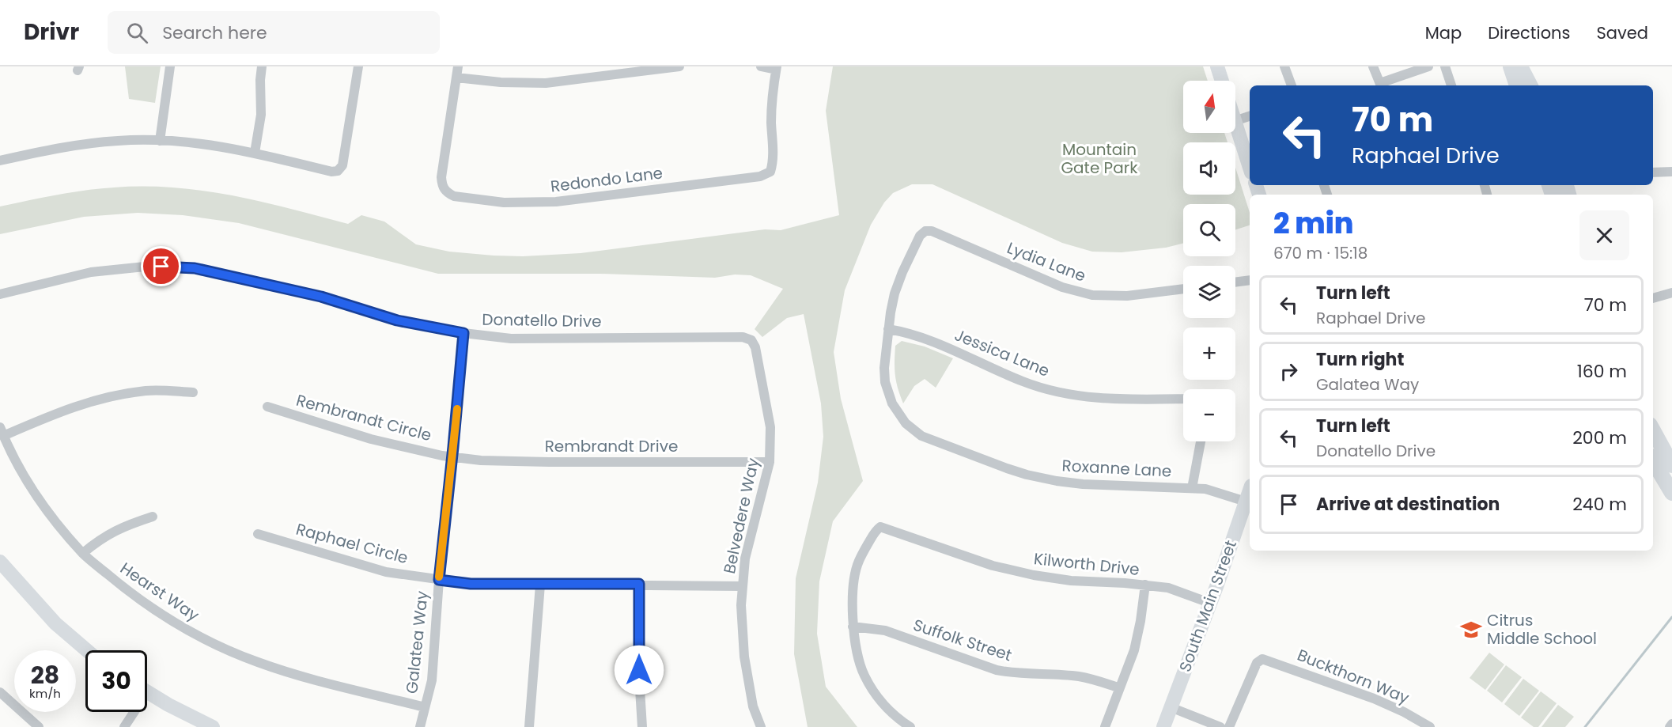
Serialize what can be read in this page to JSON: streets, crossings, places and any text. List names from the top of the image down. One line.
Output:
{"streets":{"main road":["South Main Street"],"street":["Redondo Lane","Lydia Lane","Donatello Drive","Jessica Lane","Rembrandt Circle","Rembrandt Drive","Roxanne Lane","Belvedere Way","Raphael Circle","Kilworth Drive","Hearst Way","Suffolk Street","Galatea Way","Buckthorn Way"]},"crossings":[["Lydia Lane","Roxanne Lane"],["Donatello Drive","Belvedere Way"],["Donatello Drive","Galatea Way"],["Jessica Lane","Roxanne Lane"],["Rembrandt Circle","Rembrandt Drive"],["Rembrandt Circle","Galatea Way"],["Rembrandt Drive","Belvedere Way"],["Rembrandt Drive","Galatea Way"],["Roxanne Lane","South Main Street"],["Belvedere Way","Raphael Circle"],["Raphael Circle","Galatea Way"],["Kilworth Drive","South Main Street"],["Kilworth Drive","Suffolk Street"],["Hearst Way","Galatea Way"]],"parks":["Mountain Gate Park"],"places":{"school or university":["Citrus Middle School"]},"north":"top","page":{"header":"Drivr","search":"Search here","nav":["Map","Directions","Saved"],"map_buttons":["+","−"],"turn":["70 m","Raphael Drive"],"heading":["2 min","670 m · 15:18"],"list":[{"name":"Turn left","note":"Raphael Drive","value":"70 m"},{"name":"Turn right","note":"Galatea Way","value":"160 m"},{"name":"Turn left","note":"Donatello Drive","value":"200 m"},{"name":"Arrive at destination","value":"240 m"}],"speed":"28 km/h","limit":"30"}}
